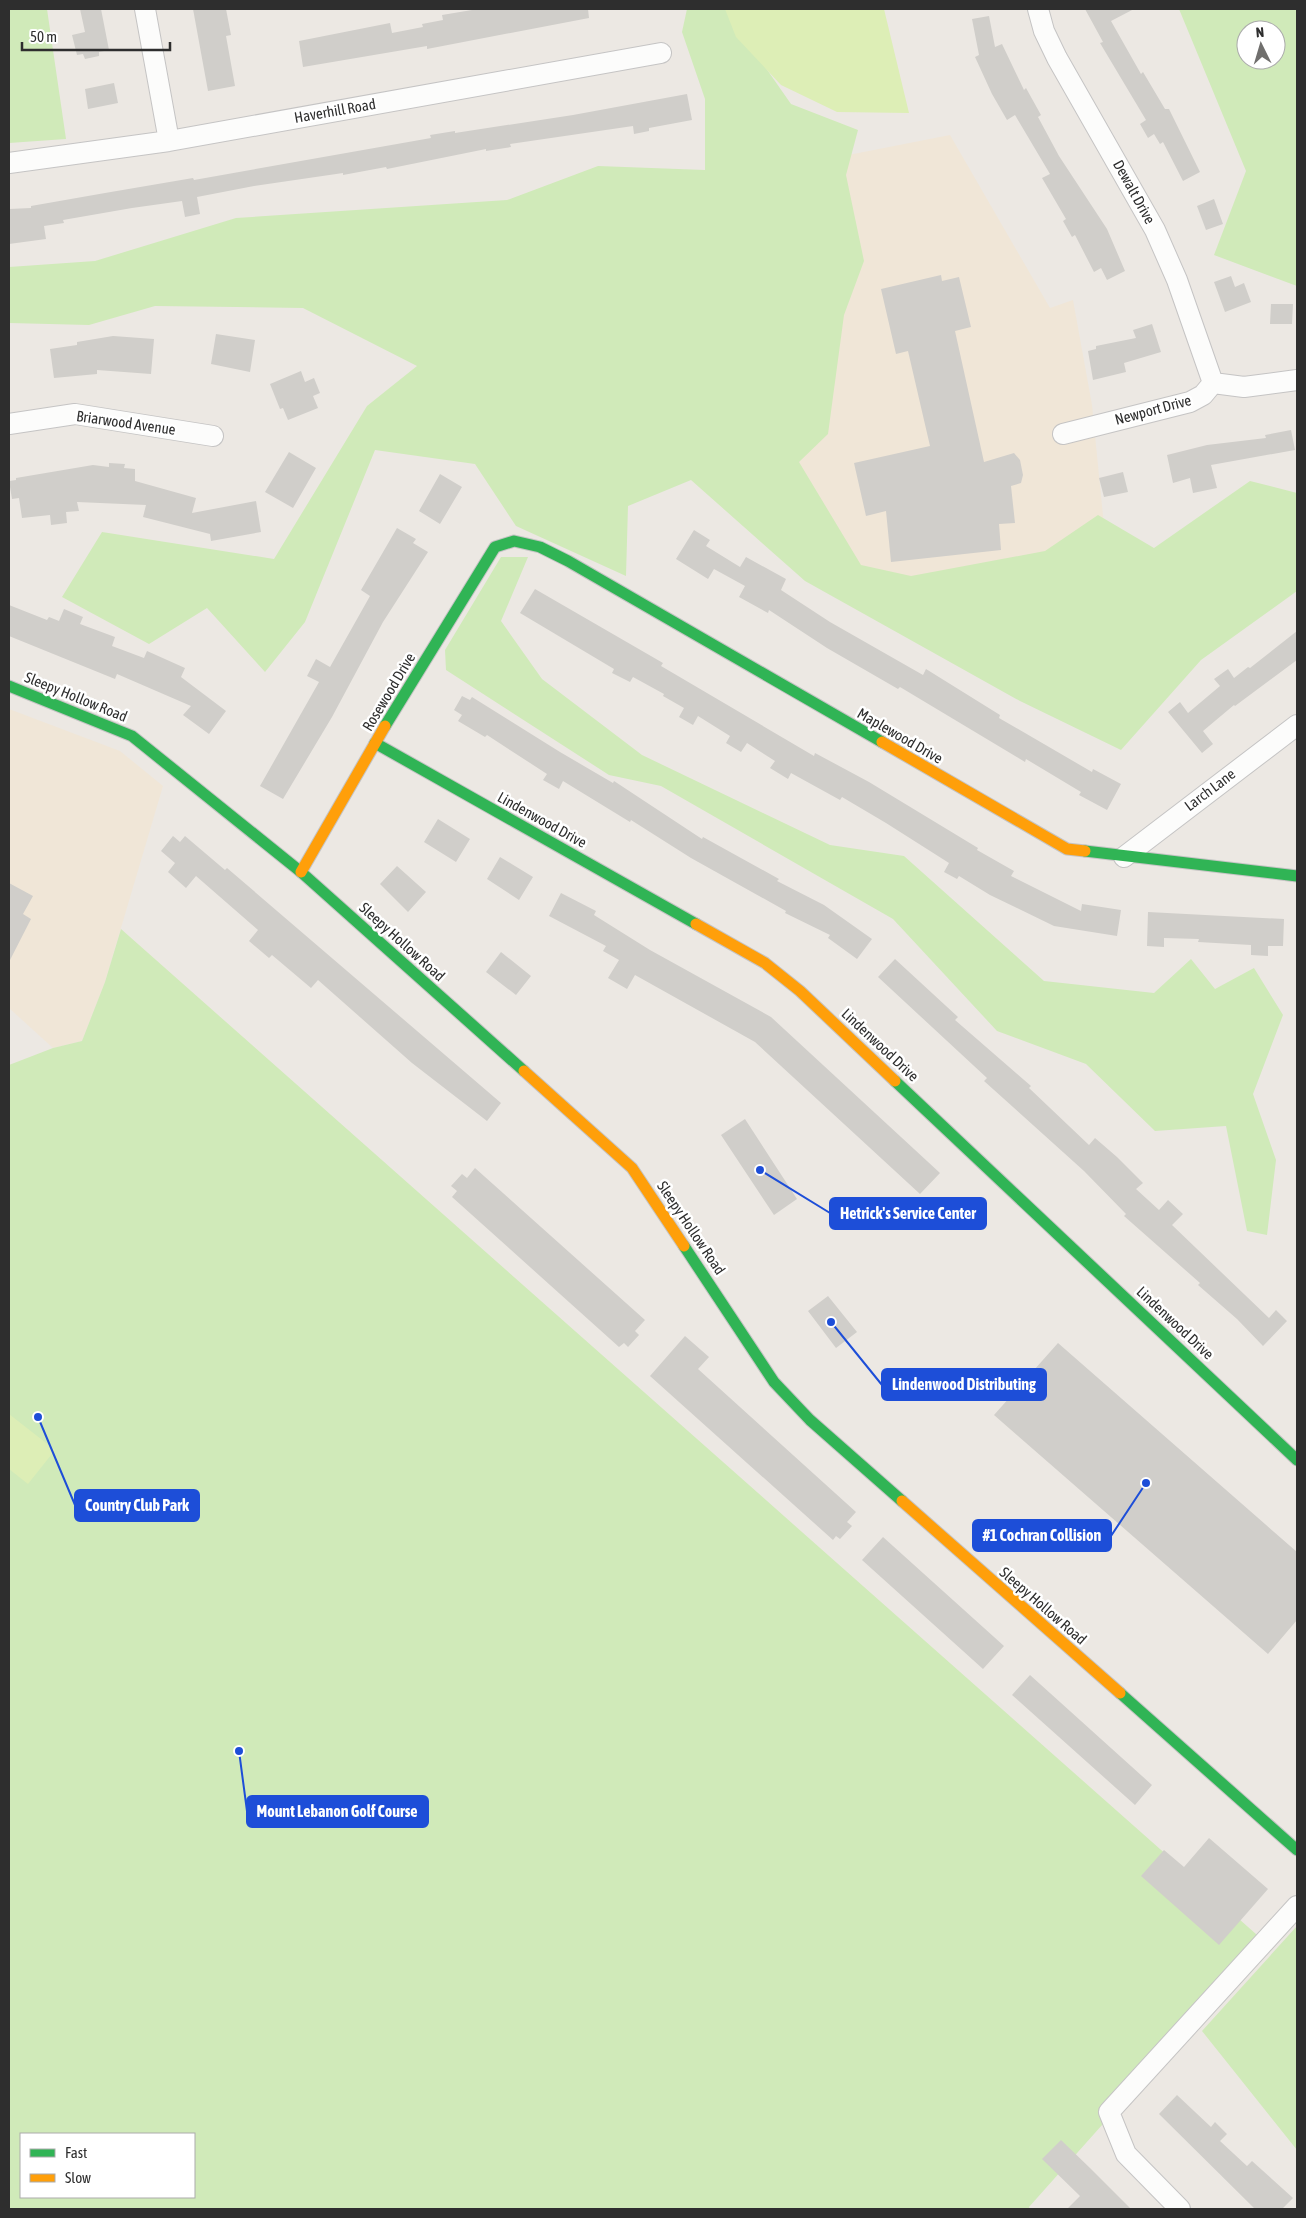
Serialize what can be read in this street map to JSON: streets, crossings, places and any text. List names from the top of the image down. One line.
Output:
{"streets":{"street":["Haverhill Road","Dewalt Drive","Newport Drive","Briarwood Avenue","Rosewood Drive","Sleepy Hollow Road","Maplewood Drive","Larch Lane","Lindenwood Drive"]},"crossings":[["Dewalt Drive","Newport Drive"],["Rosewood Drive","Sleepy Hollow Road"],["Rosewood Drive","Maplewood Drive"],["Rosewood Drive","Lindenwood Drive"],["Maplewood Drive","Larch Lane"]],"places":["Hetrick's Service Center","Lindenwood Distributing","Country Club Park","#1 Cochran Collision","Mount Lebanon Golf Course"],"legend":["Fast","Slow"],"scale_bar":"50 m","north":"top"}
